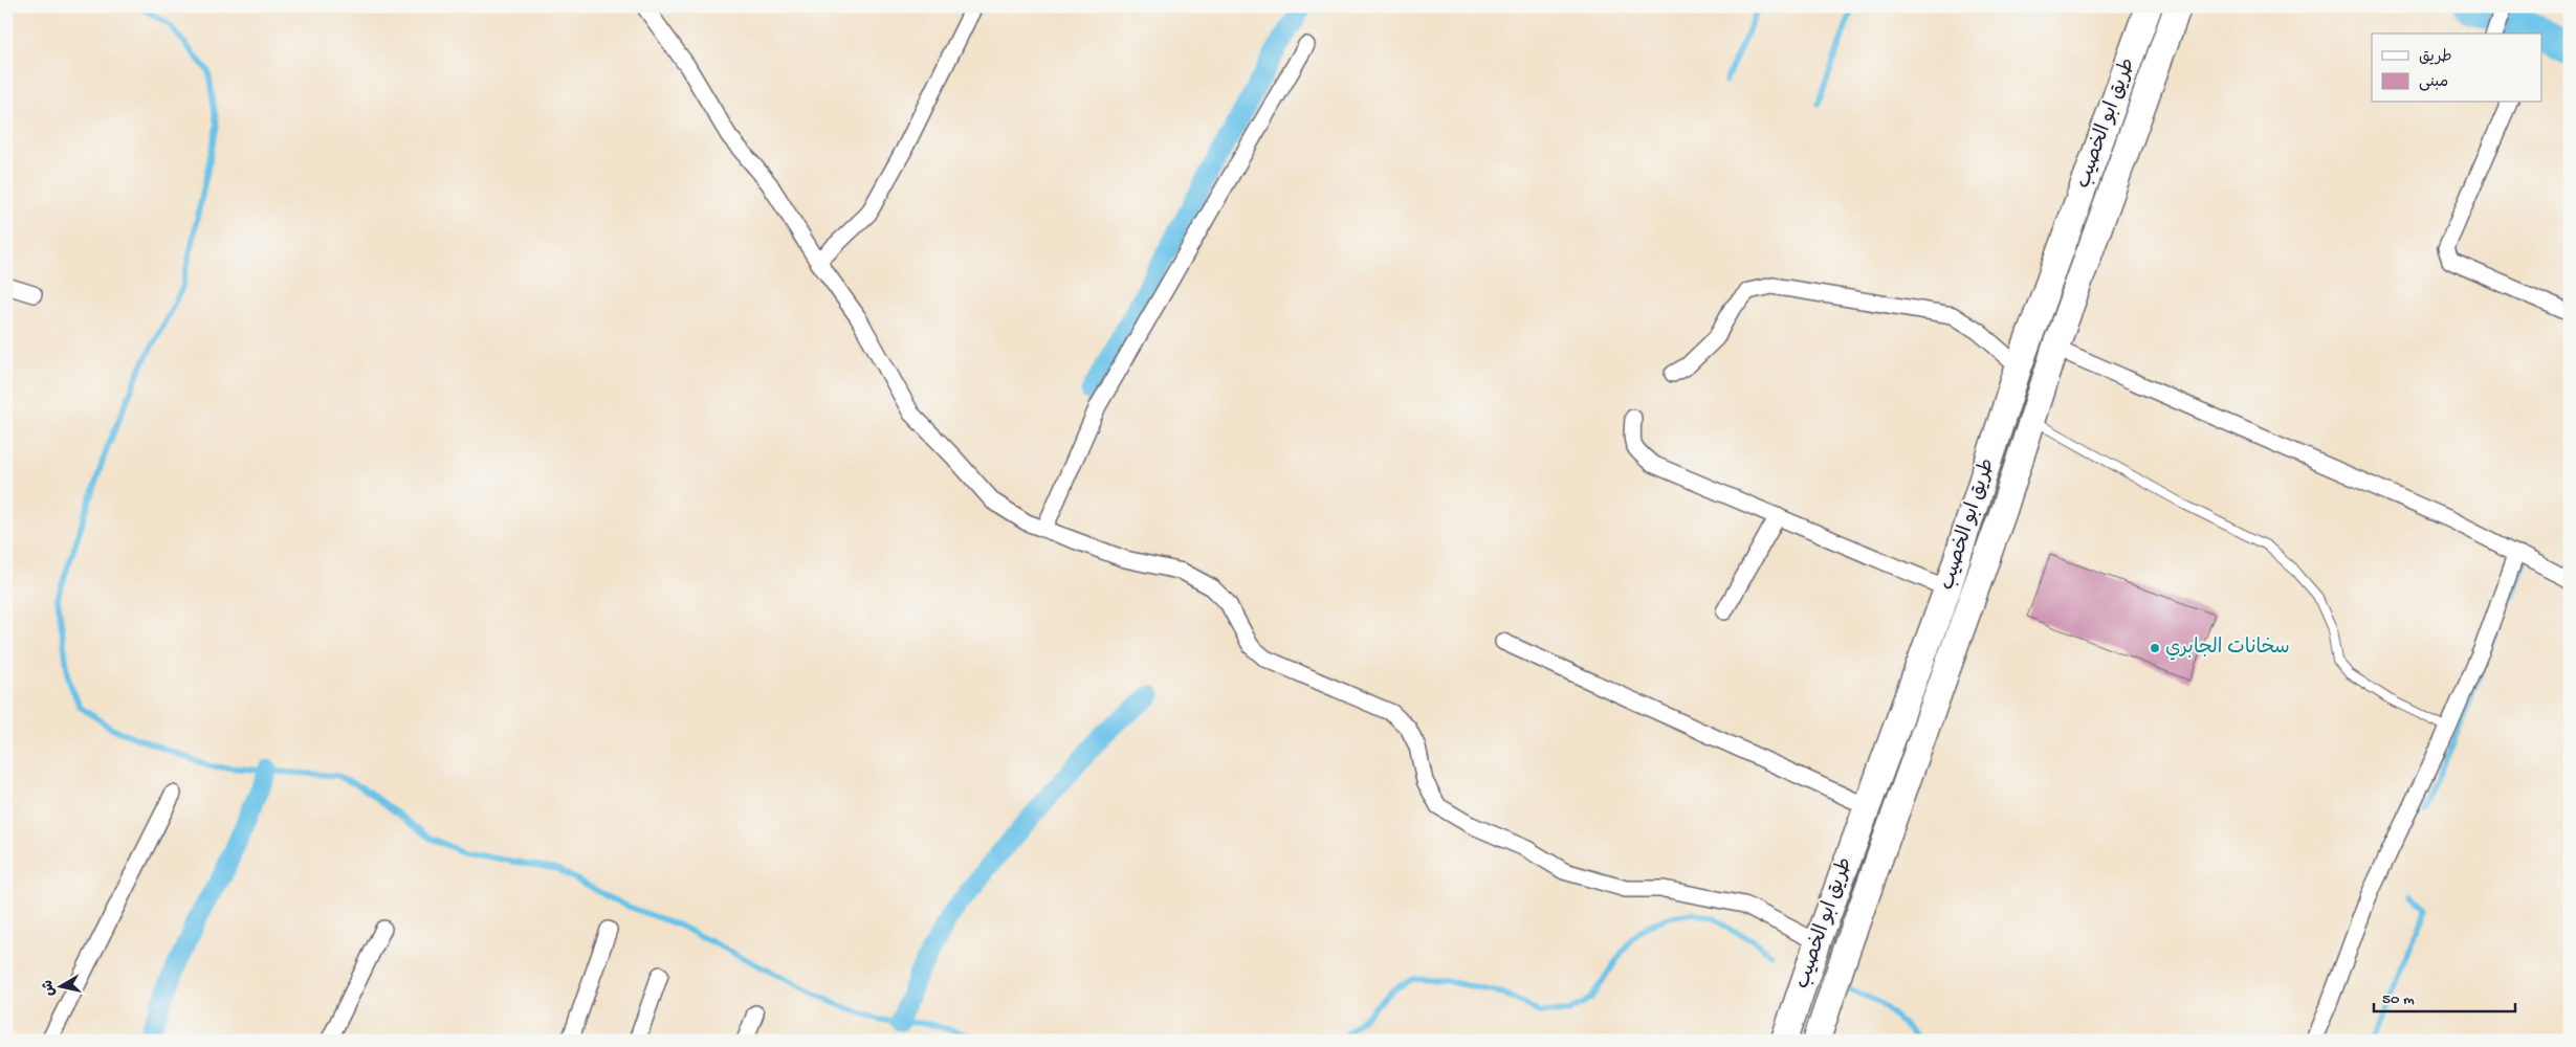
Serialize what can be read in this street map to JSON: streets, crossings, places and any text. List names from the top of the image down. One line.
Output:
{"streets":{"main road":["طريق ابو الخصيب"]},"places":["سخانات الجابري"],"legend":["طريق","مبنى"],"scale_bar":"50 m","north":"left"}
